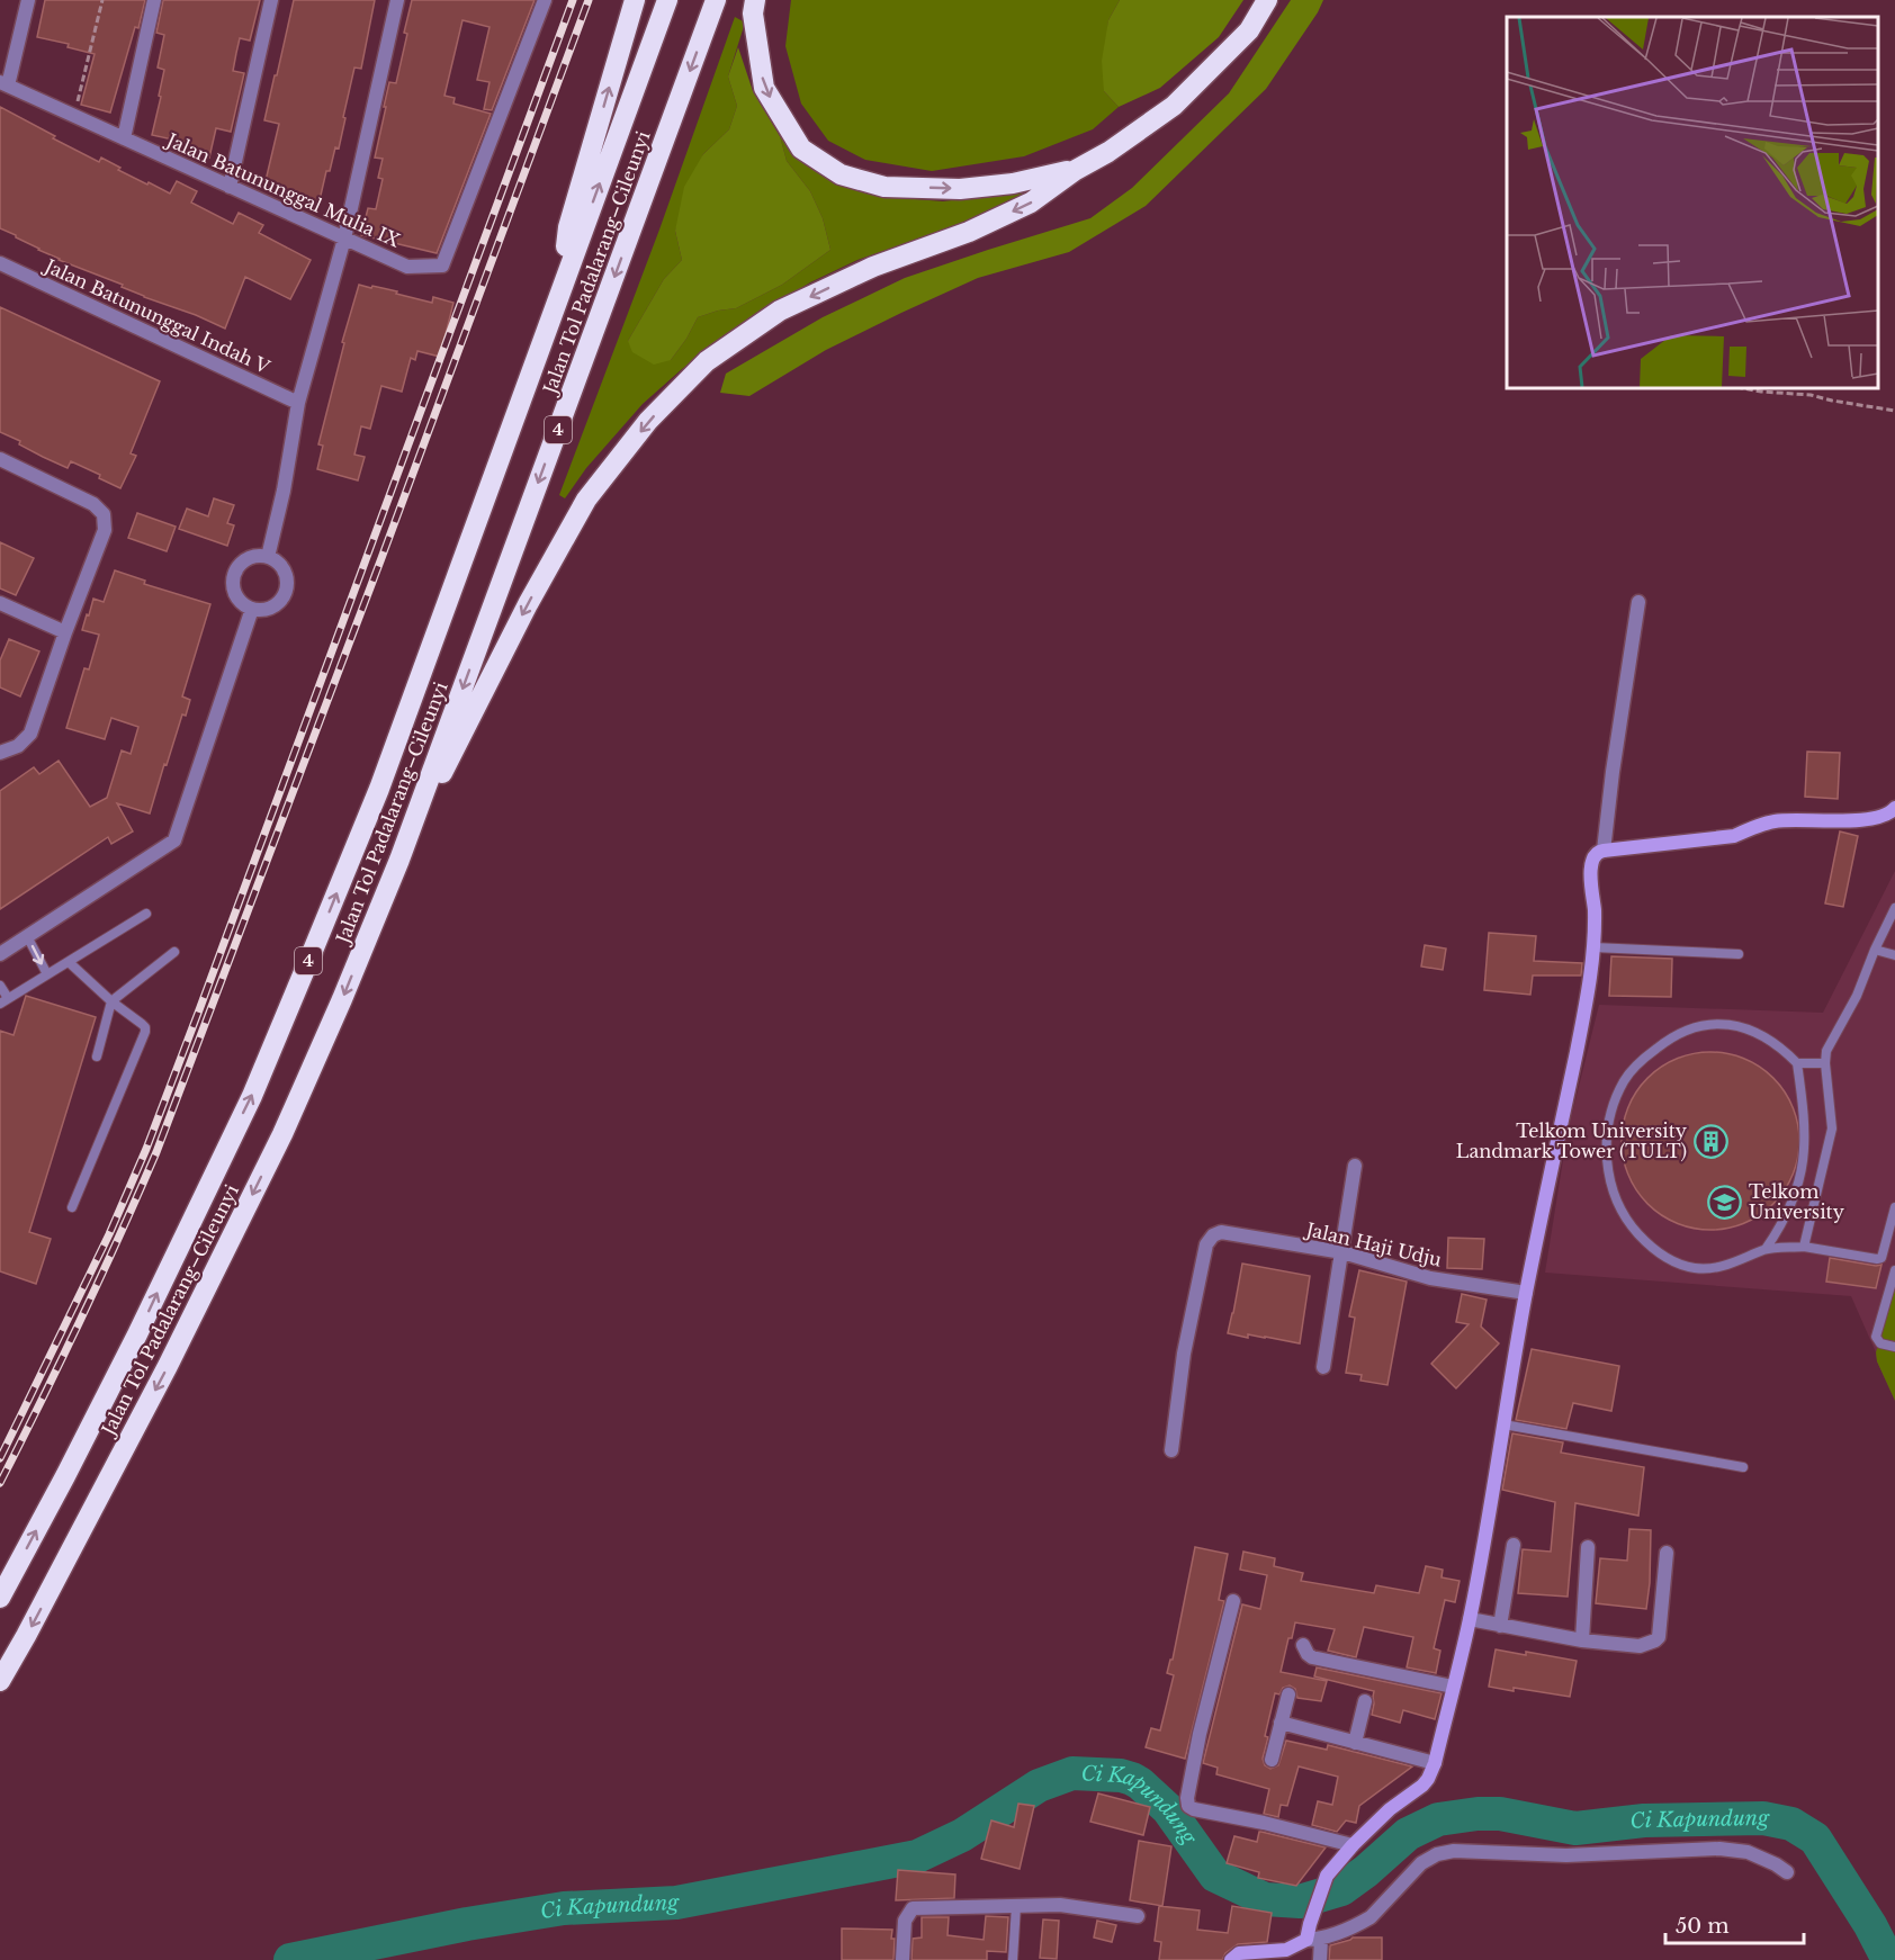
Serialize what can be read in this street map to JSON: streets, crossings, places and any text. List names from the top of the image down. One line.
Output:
{"streets":{"highway":["Jalan Tol Padalarang–Cileunyi","4"],"street":["Jalan Batununggal Mulia IX","Jalan Batununggal Indah V","Jalan Haji Udju"]},"water":["Ci Kapundung"],"places":{"building":["Telkom University Landmark Tower (TULT)"],"school or university":["Telkom University"]},"scale_bar":"50 m"}
